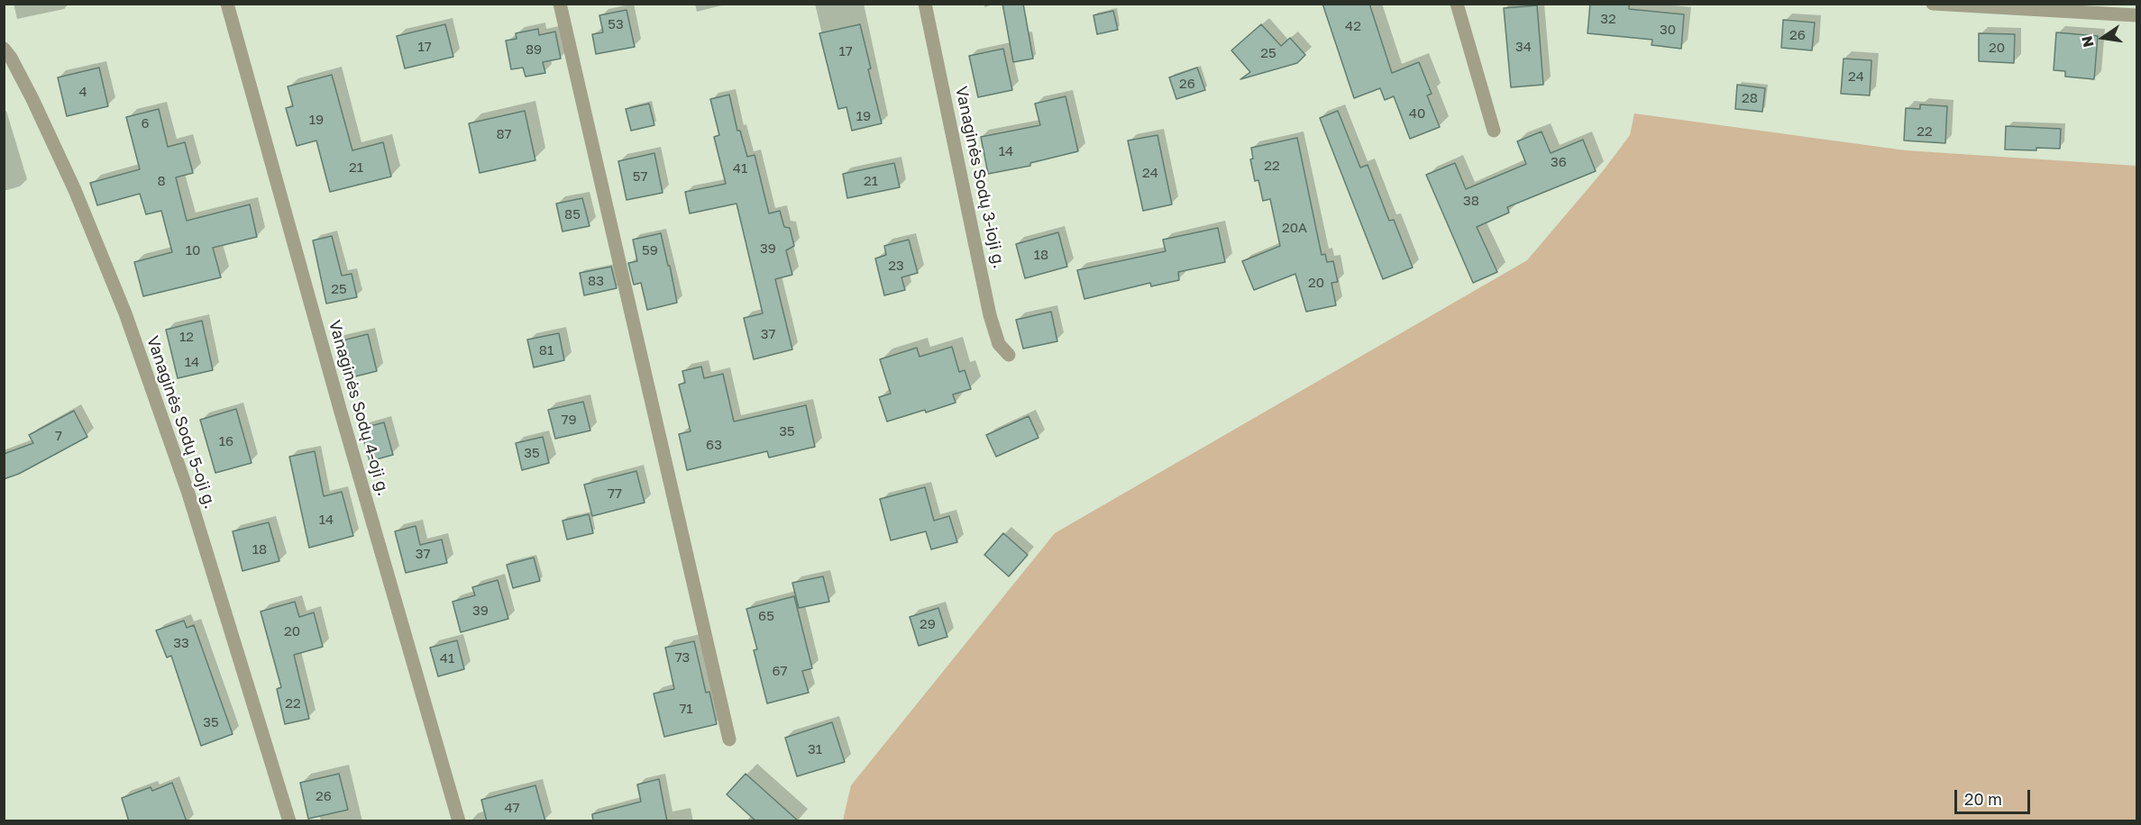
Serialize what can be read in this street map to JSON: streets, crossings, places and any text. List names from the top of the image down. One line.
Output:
{"streets":{"street":["Vanaginės Sodų 3-ioji g.","Vanaginės Sodų 4-oji g.","Vanaginės Sodų 5-oji g."]},"house_numbers":["32","53","42","30","26","17","34","20","89","17","25","24","26","4","28","40","19","19","6","22","87","14","36","22","21","41","24","57","8","21","38","85","20A","39","10","59","18","23","83","20","25","37","12","81","14","79","35","7","16","63","35","77","14","18","37","39","65","29","20","33","73","41","67","22","71","35","31","26","47"],"scale_bar":"20 m","north":"left"}
